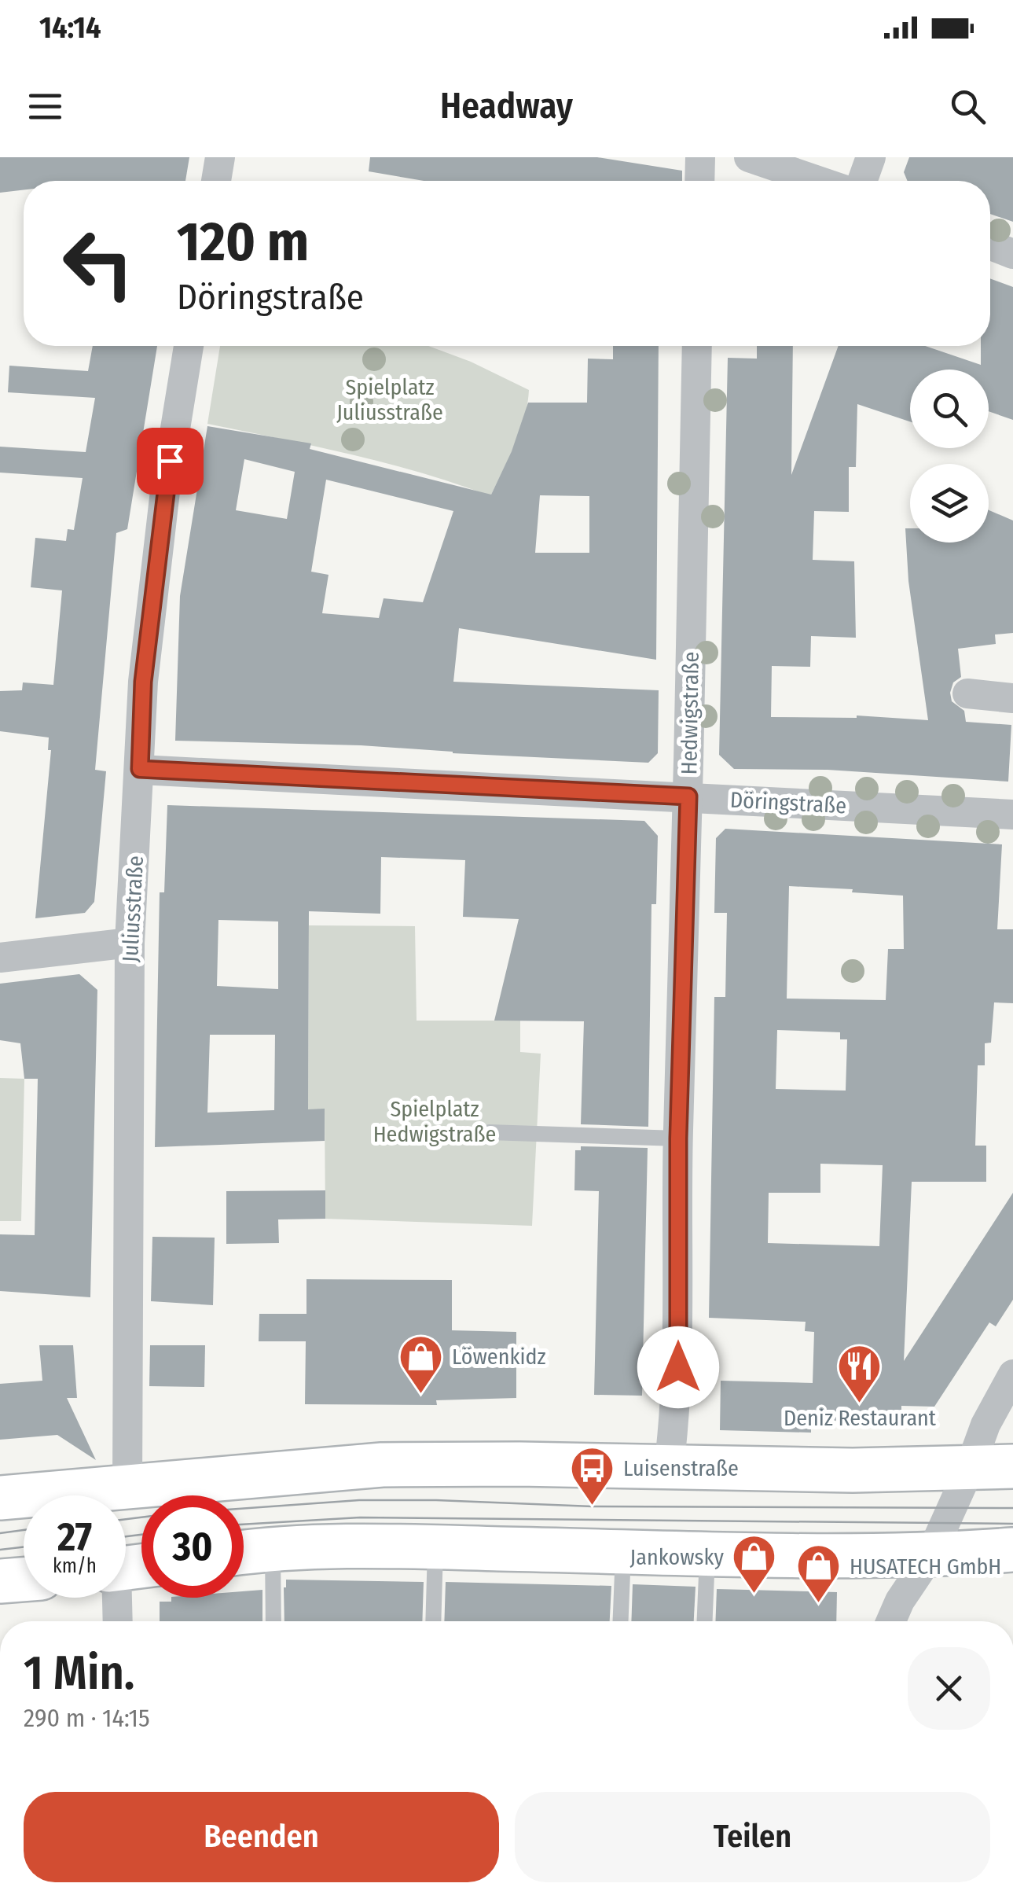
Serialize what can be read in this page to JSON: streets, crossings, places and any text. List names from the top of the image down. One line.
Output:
{"streets":{"street":["Hedwigstraße","Döringstraße","Juliusstraße"]},"crossings":[["Hedwigstraße","Döringstraße"],["Döringstraße","Juliusstraße"]],"parks":["Spielplatz Juliusstraße","Spielplatz Hedwigstraße"],"places":{"shop":["Löwenkidz","Jankowsky","HUSATECH GmbH"],"restaurant":["Deniz Restaurant"],"bus stop":["Luisenstraße"]},"page":{"status":"14:14","header":"Headway","turn":["120 m","Döringstraße"],"speed":"27 km/h","limit":"30","heading":["1 Min.","290 m · 14:15"],"buttons":["Beenden","Teilen"]}}
